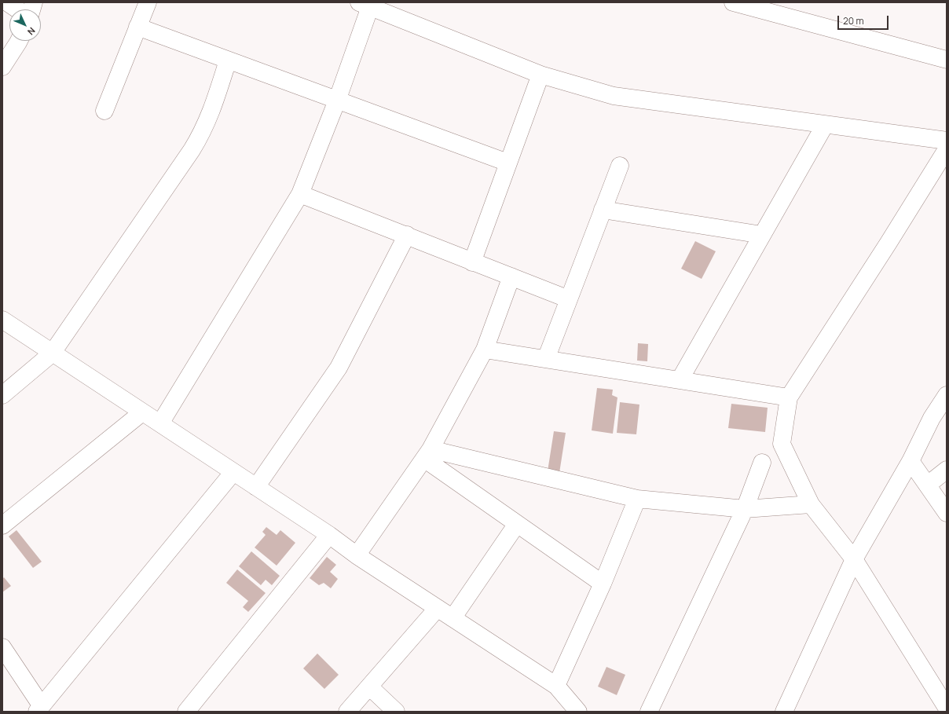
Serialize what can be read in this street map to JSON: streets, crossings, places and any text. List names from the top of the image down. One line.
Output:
{"scale_bar":"20 m","north":"bottom right"}
